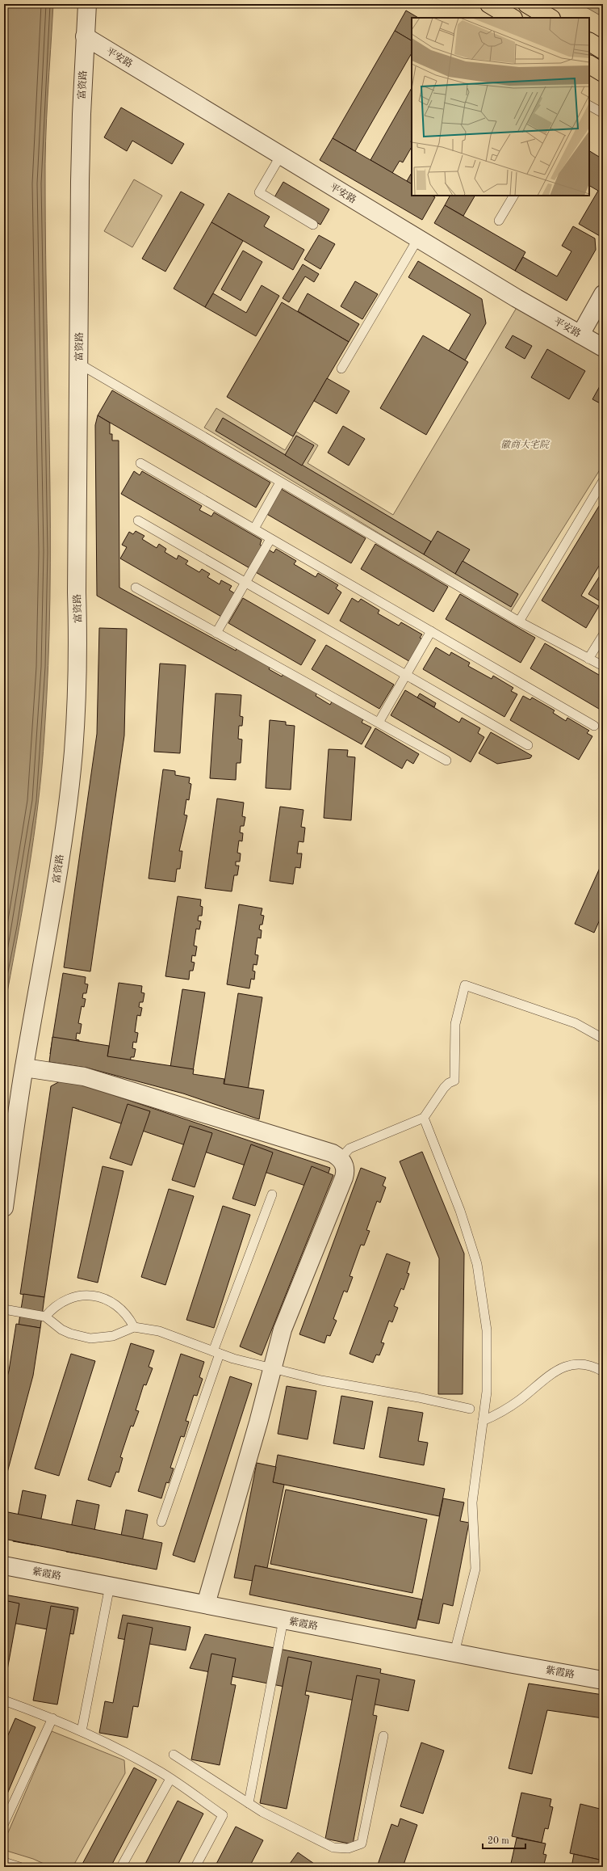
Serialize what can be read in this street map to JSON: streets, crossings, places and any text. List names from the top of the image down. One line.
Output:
{"streets":{"street":["平安路","富资路","紫霞路"]},"crossings":[["平安路","富资路"]],"parks":["徽商大宅院"],"scale_bar":"20 m"}
